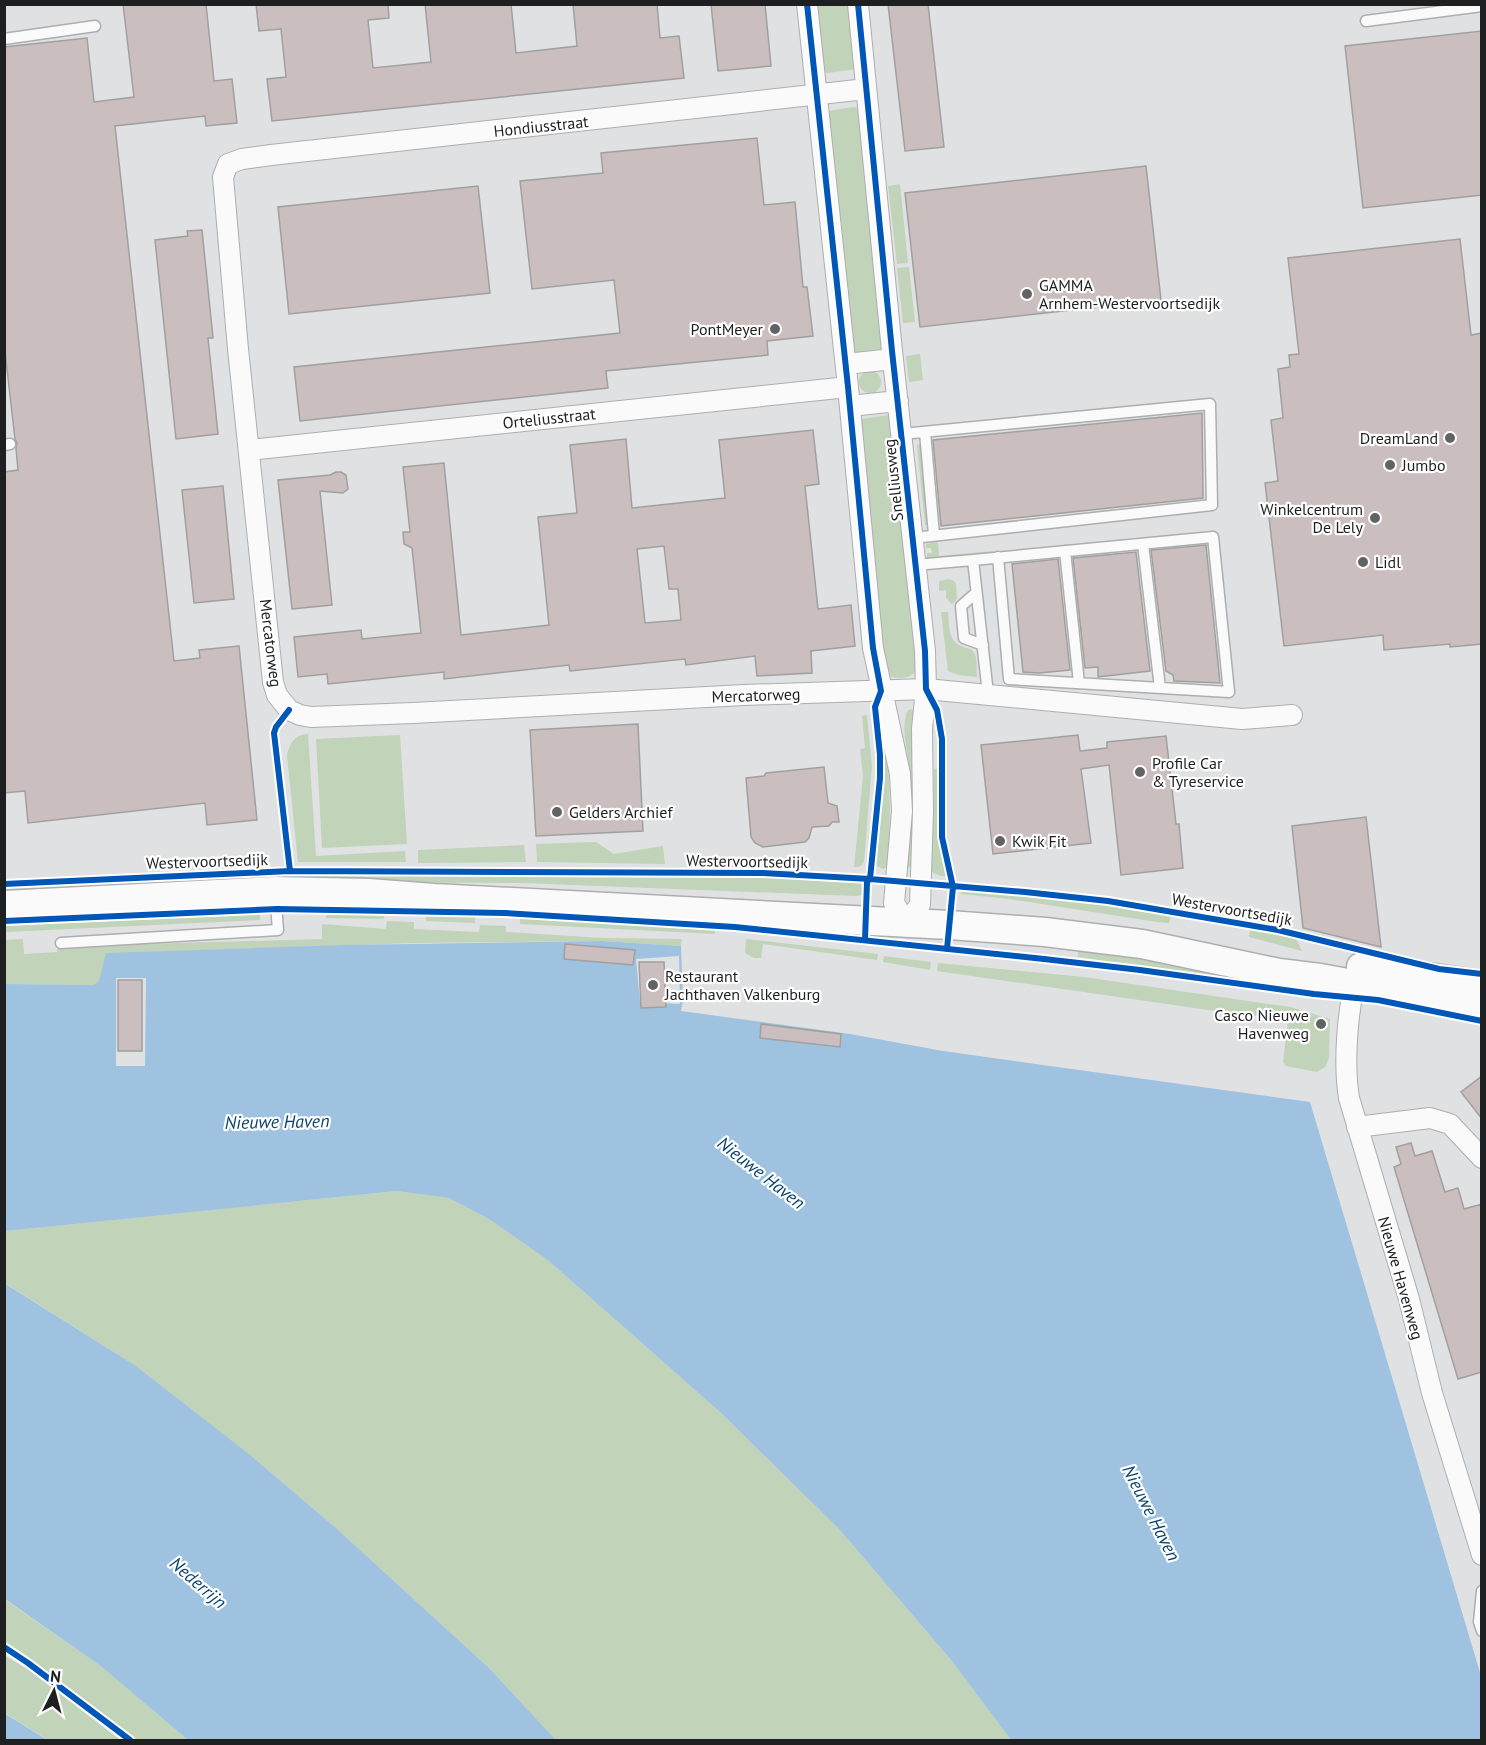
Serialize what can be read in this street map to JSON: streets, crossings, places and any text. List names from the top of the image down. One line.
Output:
{"streets":{"main road":["Westervoortsedijk"],"street":["Hondiusstraat","Orteliusstraat","Snelliusweg","Mercatorweg","Nieuwe Havenweg"]},"crossings":[["Hondiusstraat","Mercatorweg"],["Orteliusstraat","Mercatorweg"],["Snelliusweg","Westervoortsedijk"],["Westervoortsedijk","Nieuwe Havenweg"]],"water":["Nieuwe Haven","Nederrijn"],"places":["GAMMA Arnhem-Westervoortsedijk","PontMeyer","DreamLand","Jumbo","Winkelcentrum De Lely","Lidl","Profile Car & Tyreservice","Gelders Archief","Kwik Fit","Restaurant Jachthaven Valkenburg","Casco Nieuwe Havenweg"],"north":"top"}
